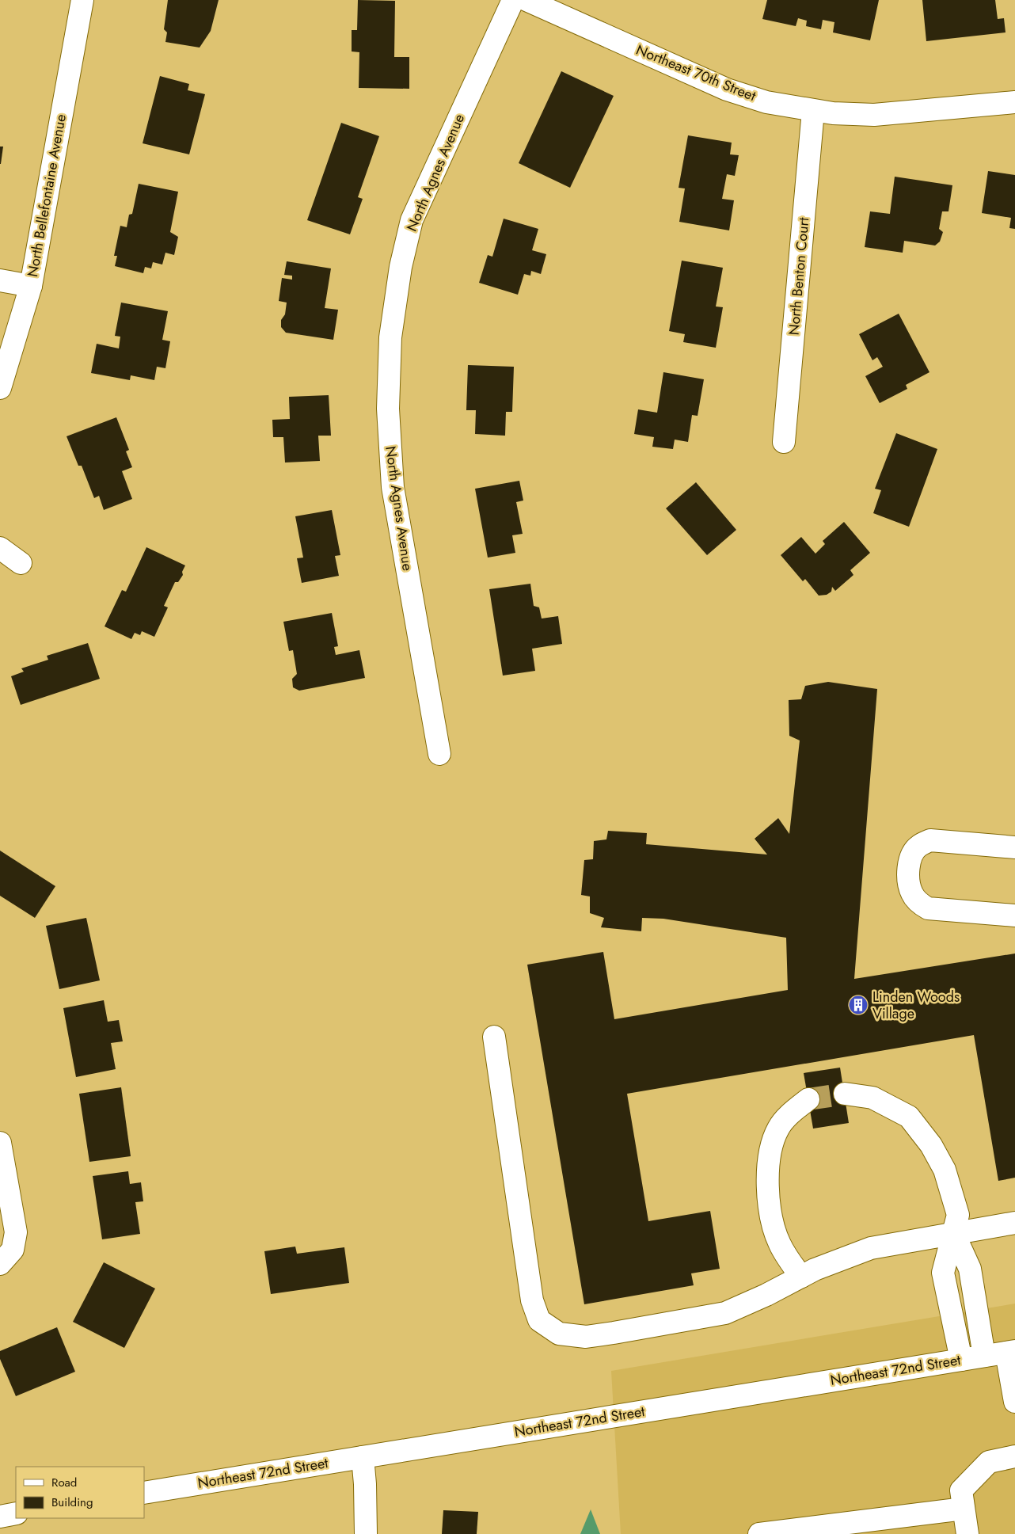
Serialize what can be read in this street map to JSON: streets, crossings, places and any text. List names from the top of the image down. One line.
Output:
{"streets":{"street":["Northeast 70th Street","North Agnes Avenue","North Bellefontaine Avenue","North Benton Court","Northeast 72nd Street"]},"crossings":[["Northeast 70th Street","North Benton Court"]],"places":{"building":["Linden Woods Village"]},"legend":["Road","Building"]}
